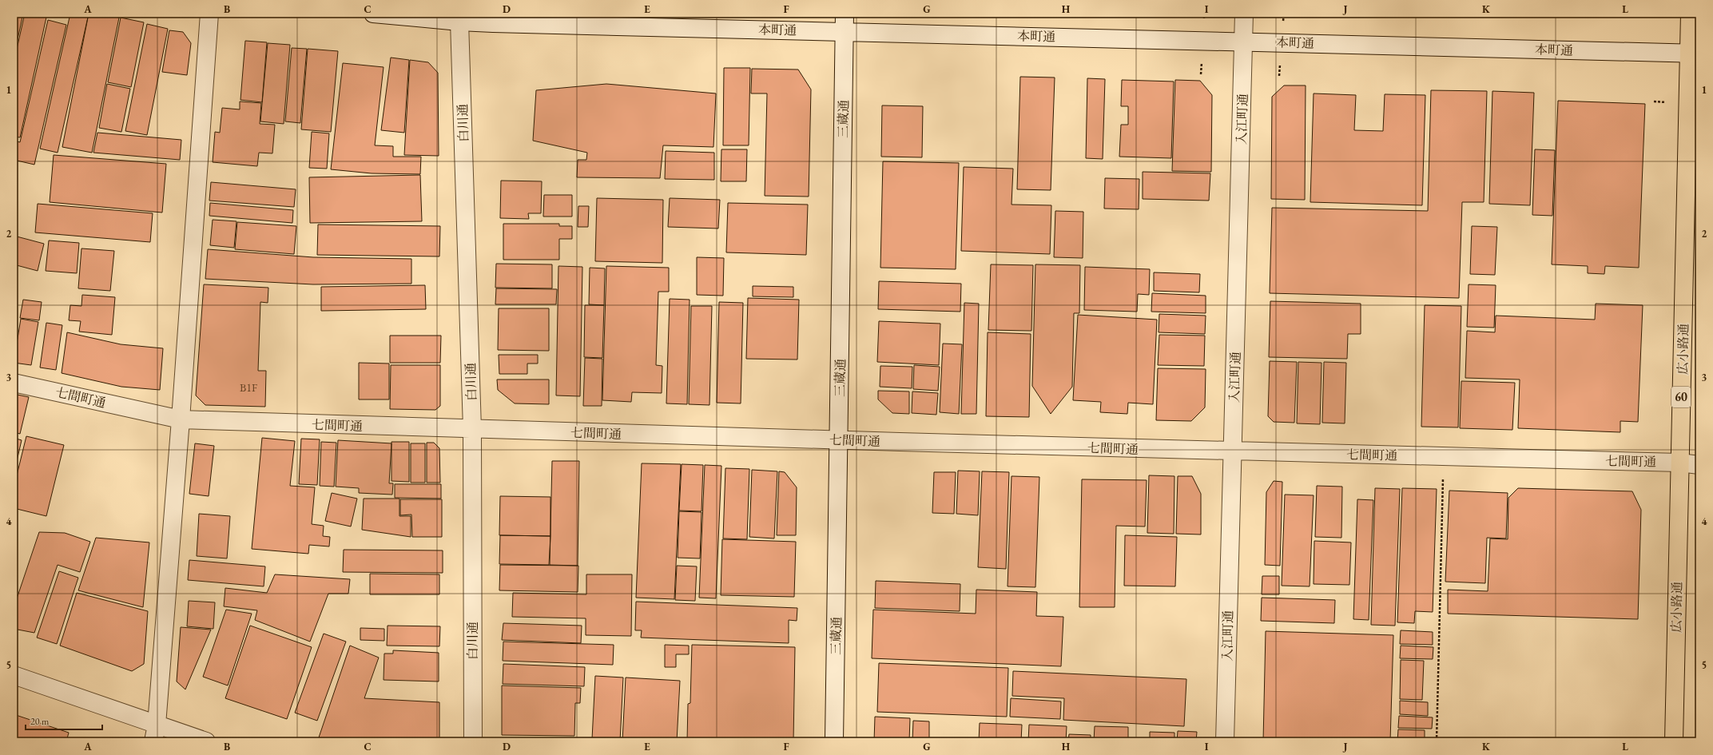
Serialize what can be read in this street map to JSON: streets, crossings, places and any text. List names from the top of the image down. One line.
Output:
{"streets":{"main road":["広小路通","60"],"street":["本町通","三蔵通","入江町通","白川通","七間町通"]},"crossings":[["本町通","三蔵通"],["本町通","入江町通"],["本町通","白川通"],["本町通","広小路通"],["三蔵通","七間町通"],["入江町通","七間町通"],["白川通","七間町通"],["広小路通","七間町通"]],"house_numbers":["B1F"],"scale_bar":"20 m","grid":{"columns":["A","B","C","D","E","F","G","H","I","J","K","L"],"rows":["1","2","3","4","5"]}}
